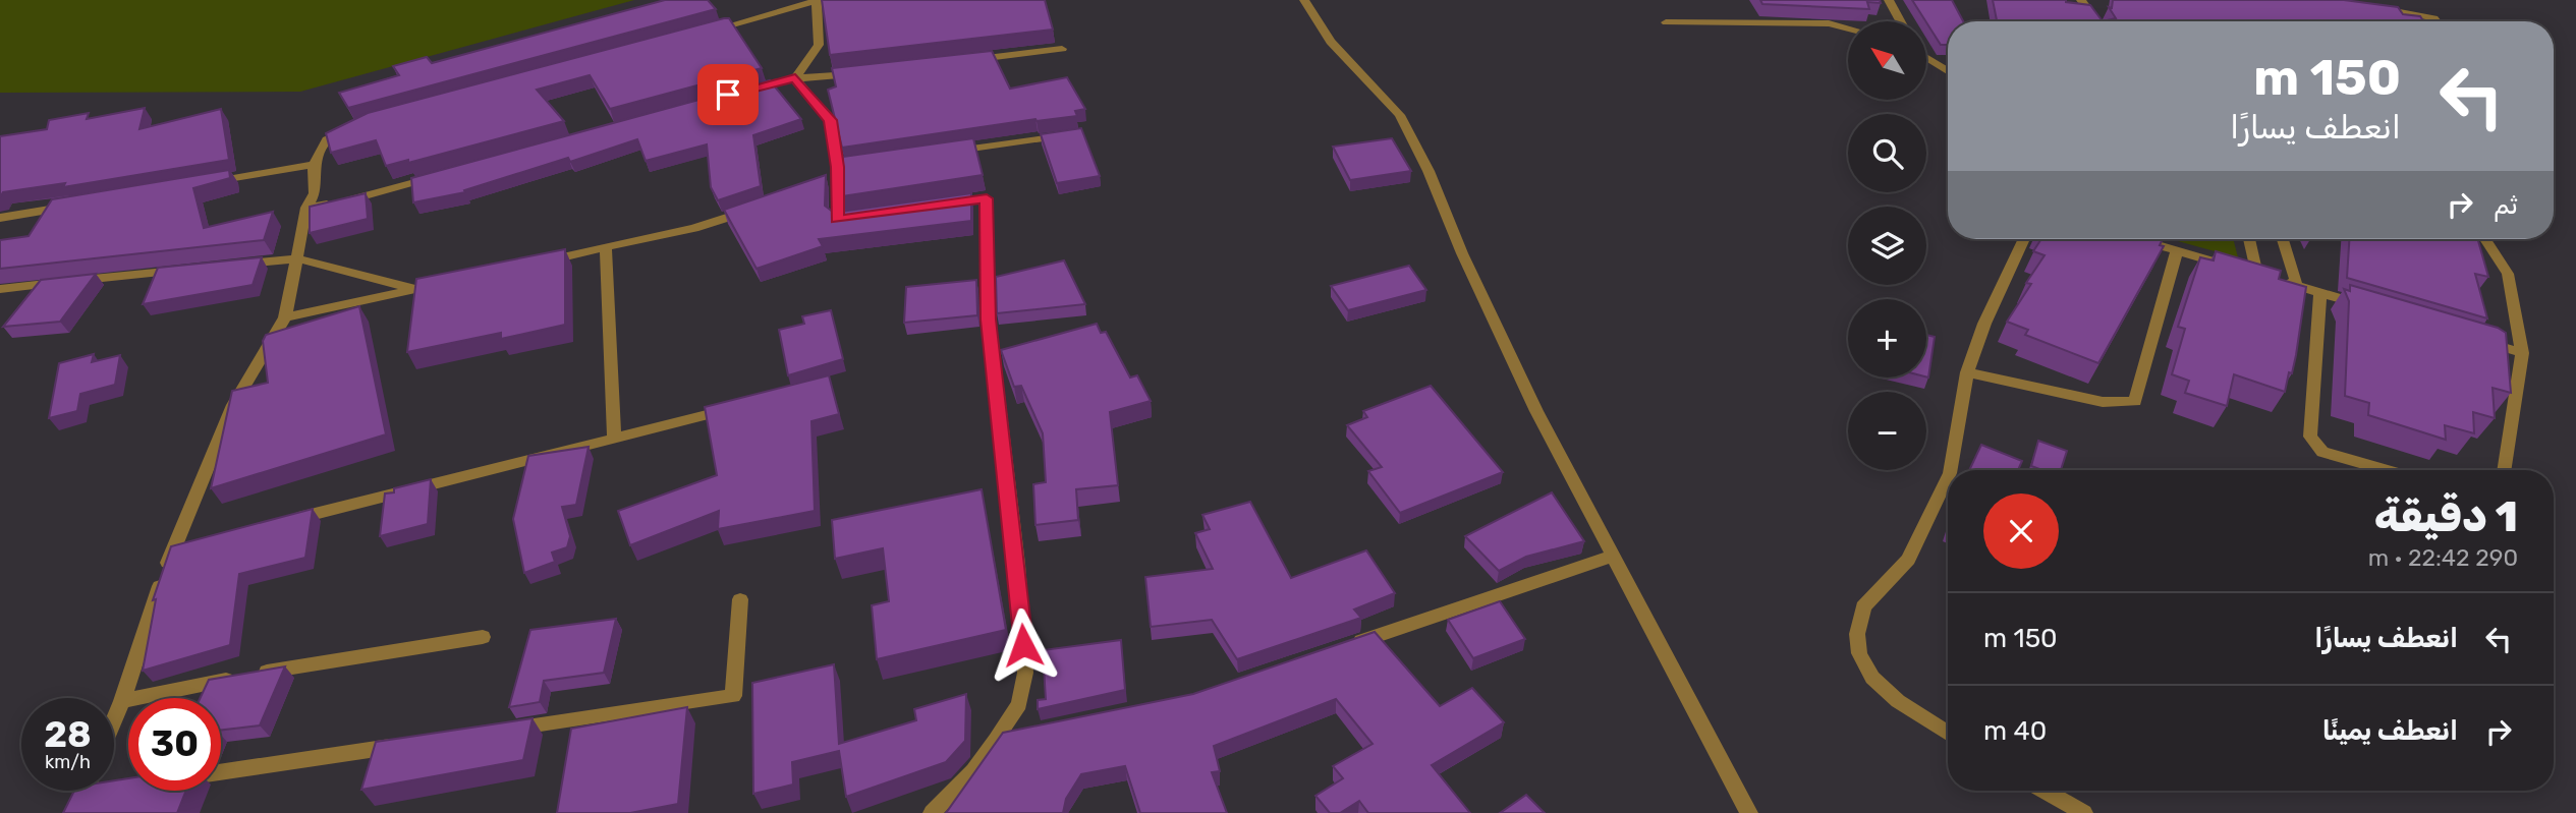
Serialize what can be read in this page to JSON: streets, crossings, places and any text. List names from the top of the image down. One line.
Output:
{"north":"top left","page":{"map_buttons":["+","−"],"turn":["150 m","انعطف يسارًا"],"then":"ثم","heading":["1 دقيقة","290 m · 22:42"],"list":[{"name":"انعطف يسارًا","value":"150 m"},{"name":"انعطف يمينًا","value":"40 m"}],"speed":"28 km/h","limit":"30"}}
